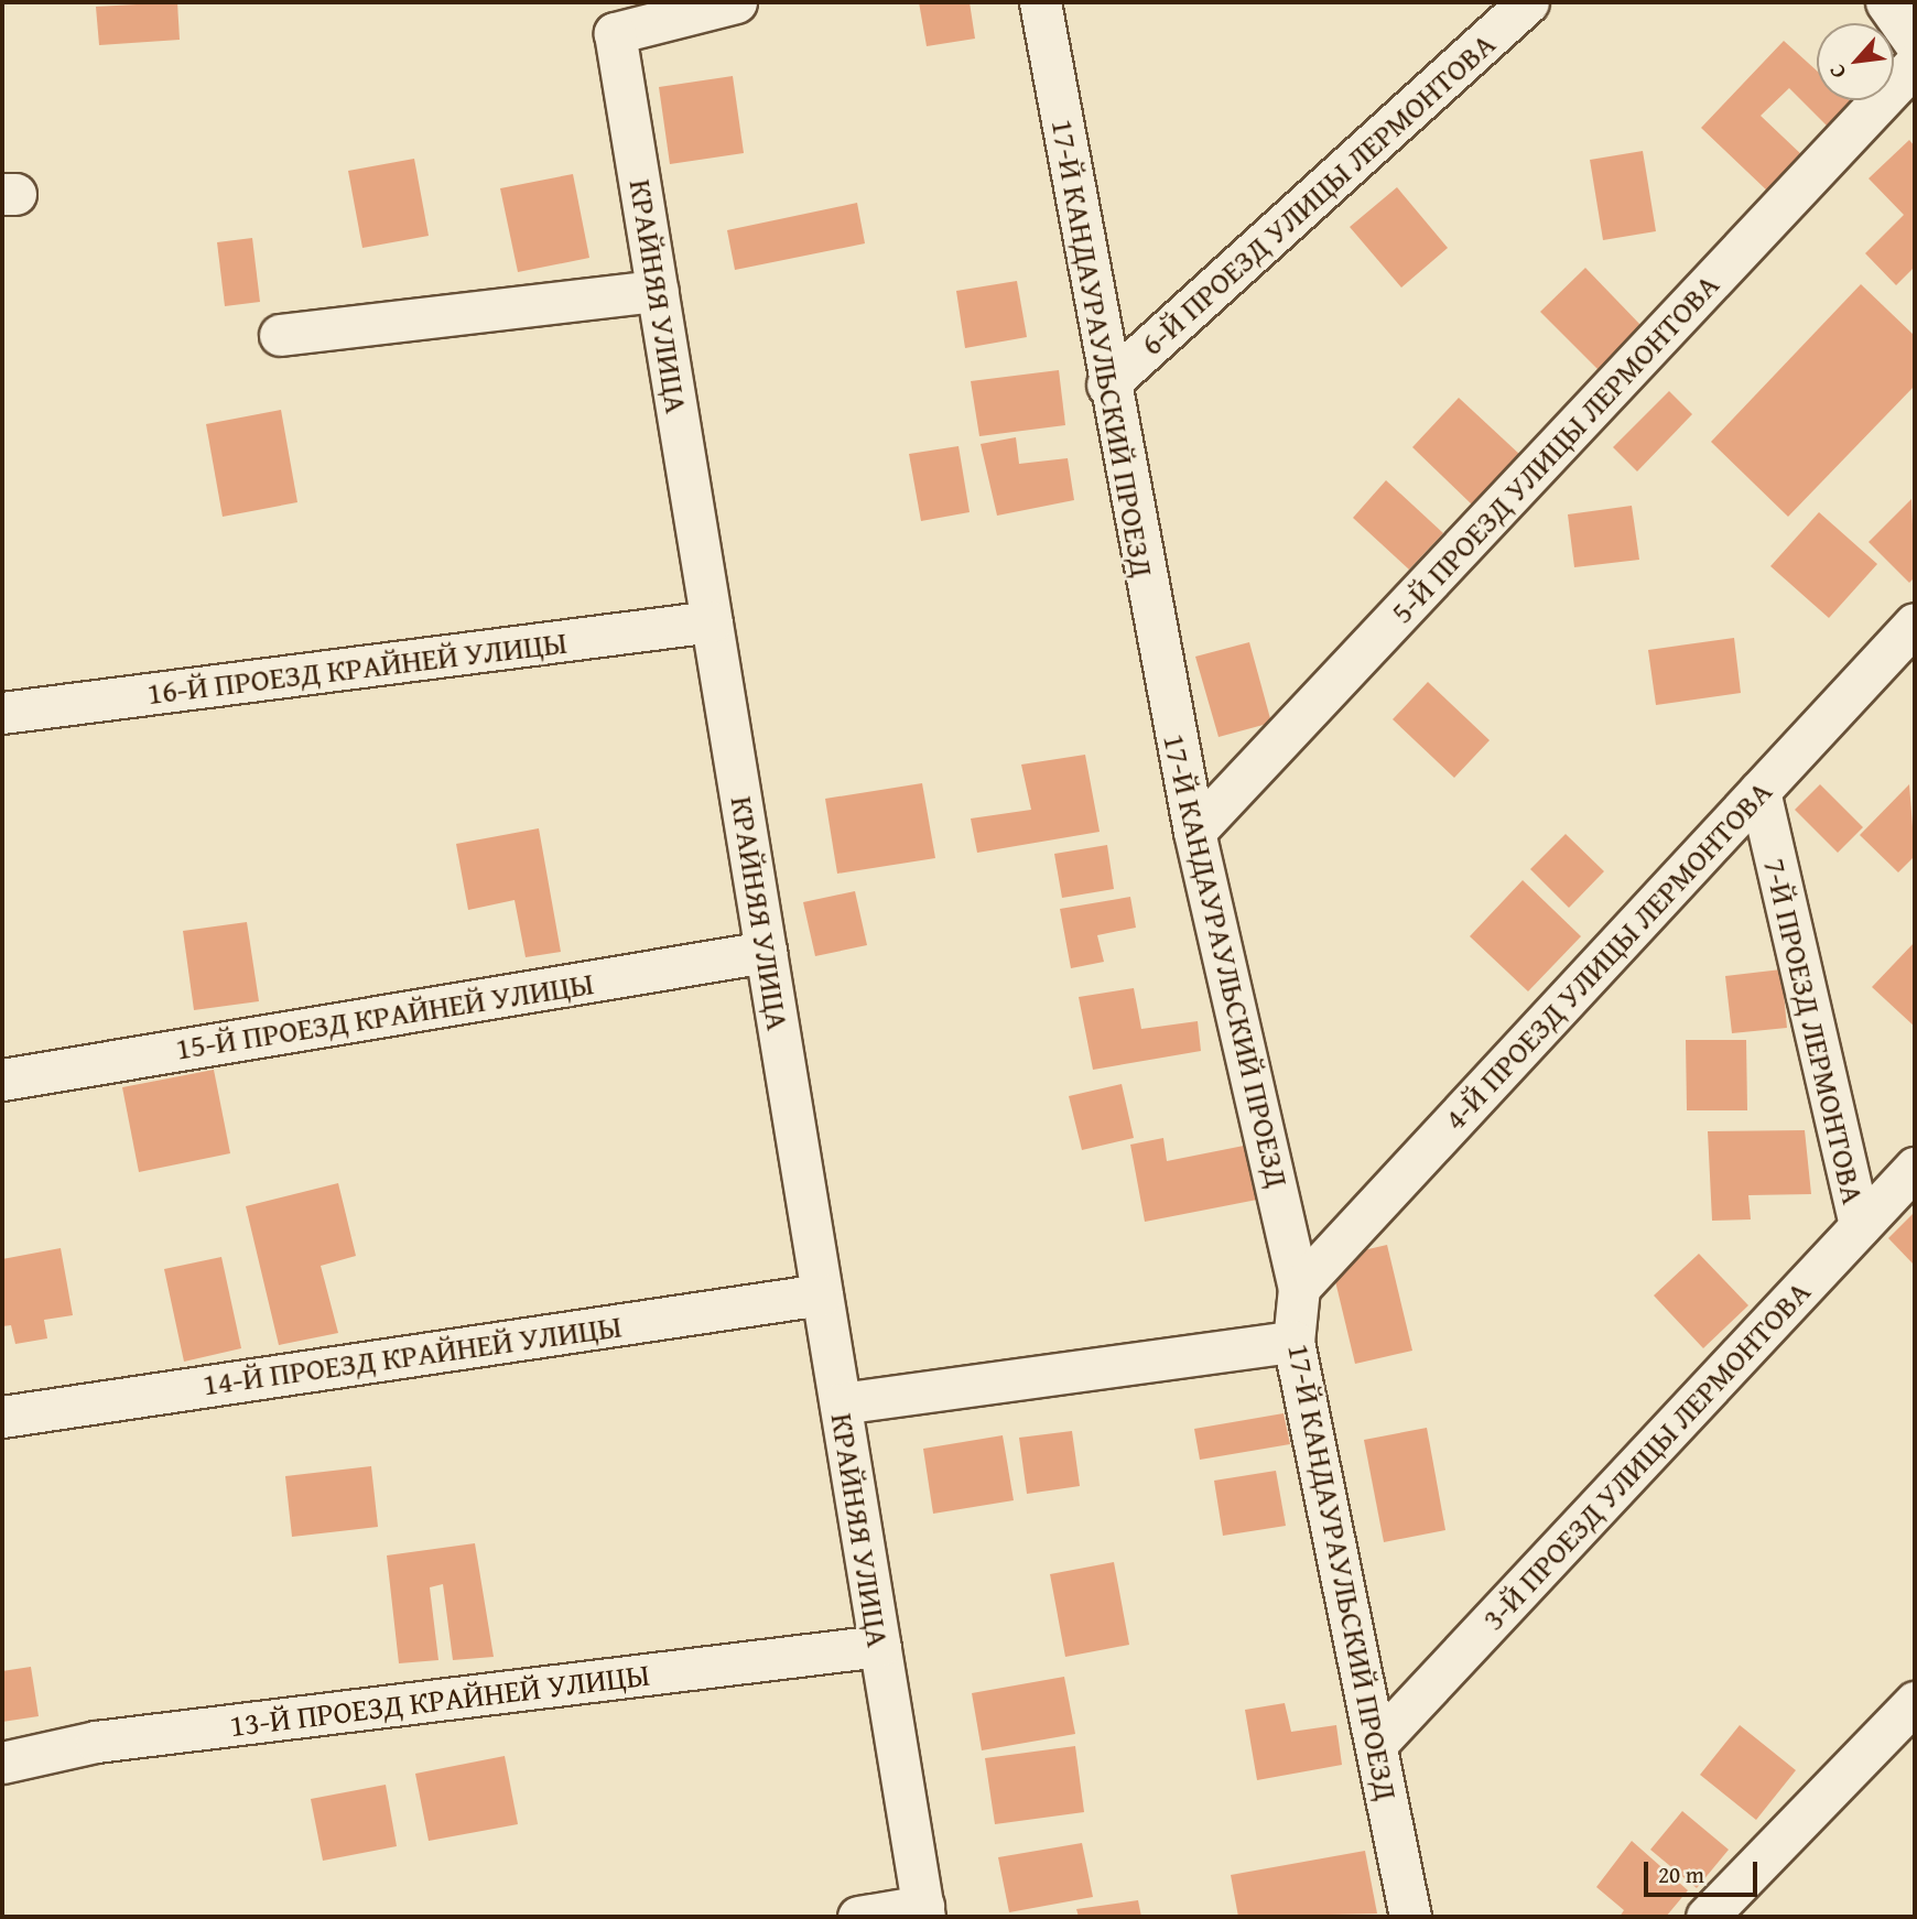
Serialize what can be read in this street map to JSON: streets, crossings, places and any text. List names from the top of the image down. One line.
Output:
{"streets":{"street":["6-Й ПРОЕЗД УЛИЦЫ ЛЕРМОНТОВА","КРАЙНЯЯ УЛИЦА","17-Й КАНДАУРАУЛЬСКИЙ ПРОЕЗД","5-Й ПРОЕЗД УЛИЦЫ ЛЕРМОНТОВА","16-Й ПРОЕЗД КРАЙНЕЙ УЛИЦЫ","4-Й ПРОЕЗД УЛИЦЫ ЛЕРМОНТОВА","15-Й ПРОЕЗД КРАЙНЕЙ УЛИЦЫ","7-Й ПРОЕЗД ЛЕРМОНТОВА","14-Й ПРОЕЗД КРАЙНЕЙ УЛИЦЫ","3-Й ПРОЕЗД УЛИЦЫ ЛЕРМОНТОВА","13-Й ПРОЕЗД КРАЙНЕЙ УЛИЦЫ"]},"crossings":[["6-Й ПРОЕЗД УЛИЦЫ ЛЕРМОНТОВА","17-Й КАНДАУРАУЛЬСКИЙ ПРОЕЗД"],["КРАЙНЯЯ УЛИЦА","16-Й ПРОЕЗД КРАЙНЕЙ УЛИЦЫ"],["КРАЙНЯЯ УЛИЦА","15-Й ПРОЕЗД КРАЙНЕЙ УЛИЦЫ"],["КРАЙНЯЯ УЛИЦА","14-Й ПРОЕЗД КРАЙНЕЙ УЛИЦЫ"],["КРАЙНЯЯ УЛИЦА","13-Й ПРОЕЗД КРАЙНЕЙ УЛИЦЫ"],["17-Й КАНДАУРАУЛЬСКИЙ ПРОЕЗД","5-Й ПРОЕЗД УЛИЦЫ ЛЕРМОНТОВА"],["17-Й КАНДАУРАУЛЬСКИЙ ПРОЕЗД","4-Й ПРОЕЗД УЛИЦЫ ЛЕРМОНТОВА"],["17-Й КАНДАУРАУЛЬСКИЙ ПРОЕЗД","3-Й ПРОЕЗД УЛИЦЫ ЛЕРМОНТОВА"],["4-Й ПРОЕЗД УЛИЦЫ ЛЕРМОНТОВА","7-Й ПРОЕЗД ЛЕРМОНТОВА"],["7-Й ПРОЕЗД ЛЕРМОНТОВА","3-Й ПРОЕЗД УЛИЦЫ ЛЕРМОНТОВА"]],"scale_bar":"20 m","north":"bottom left"}
